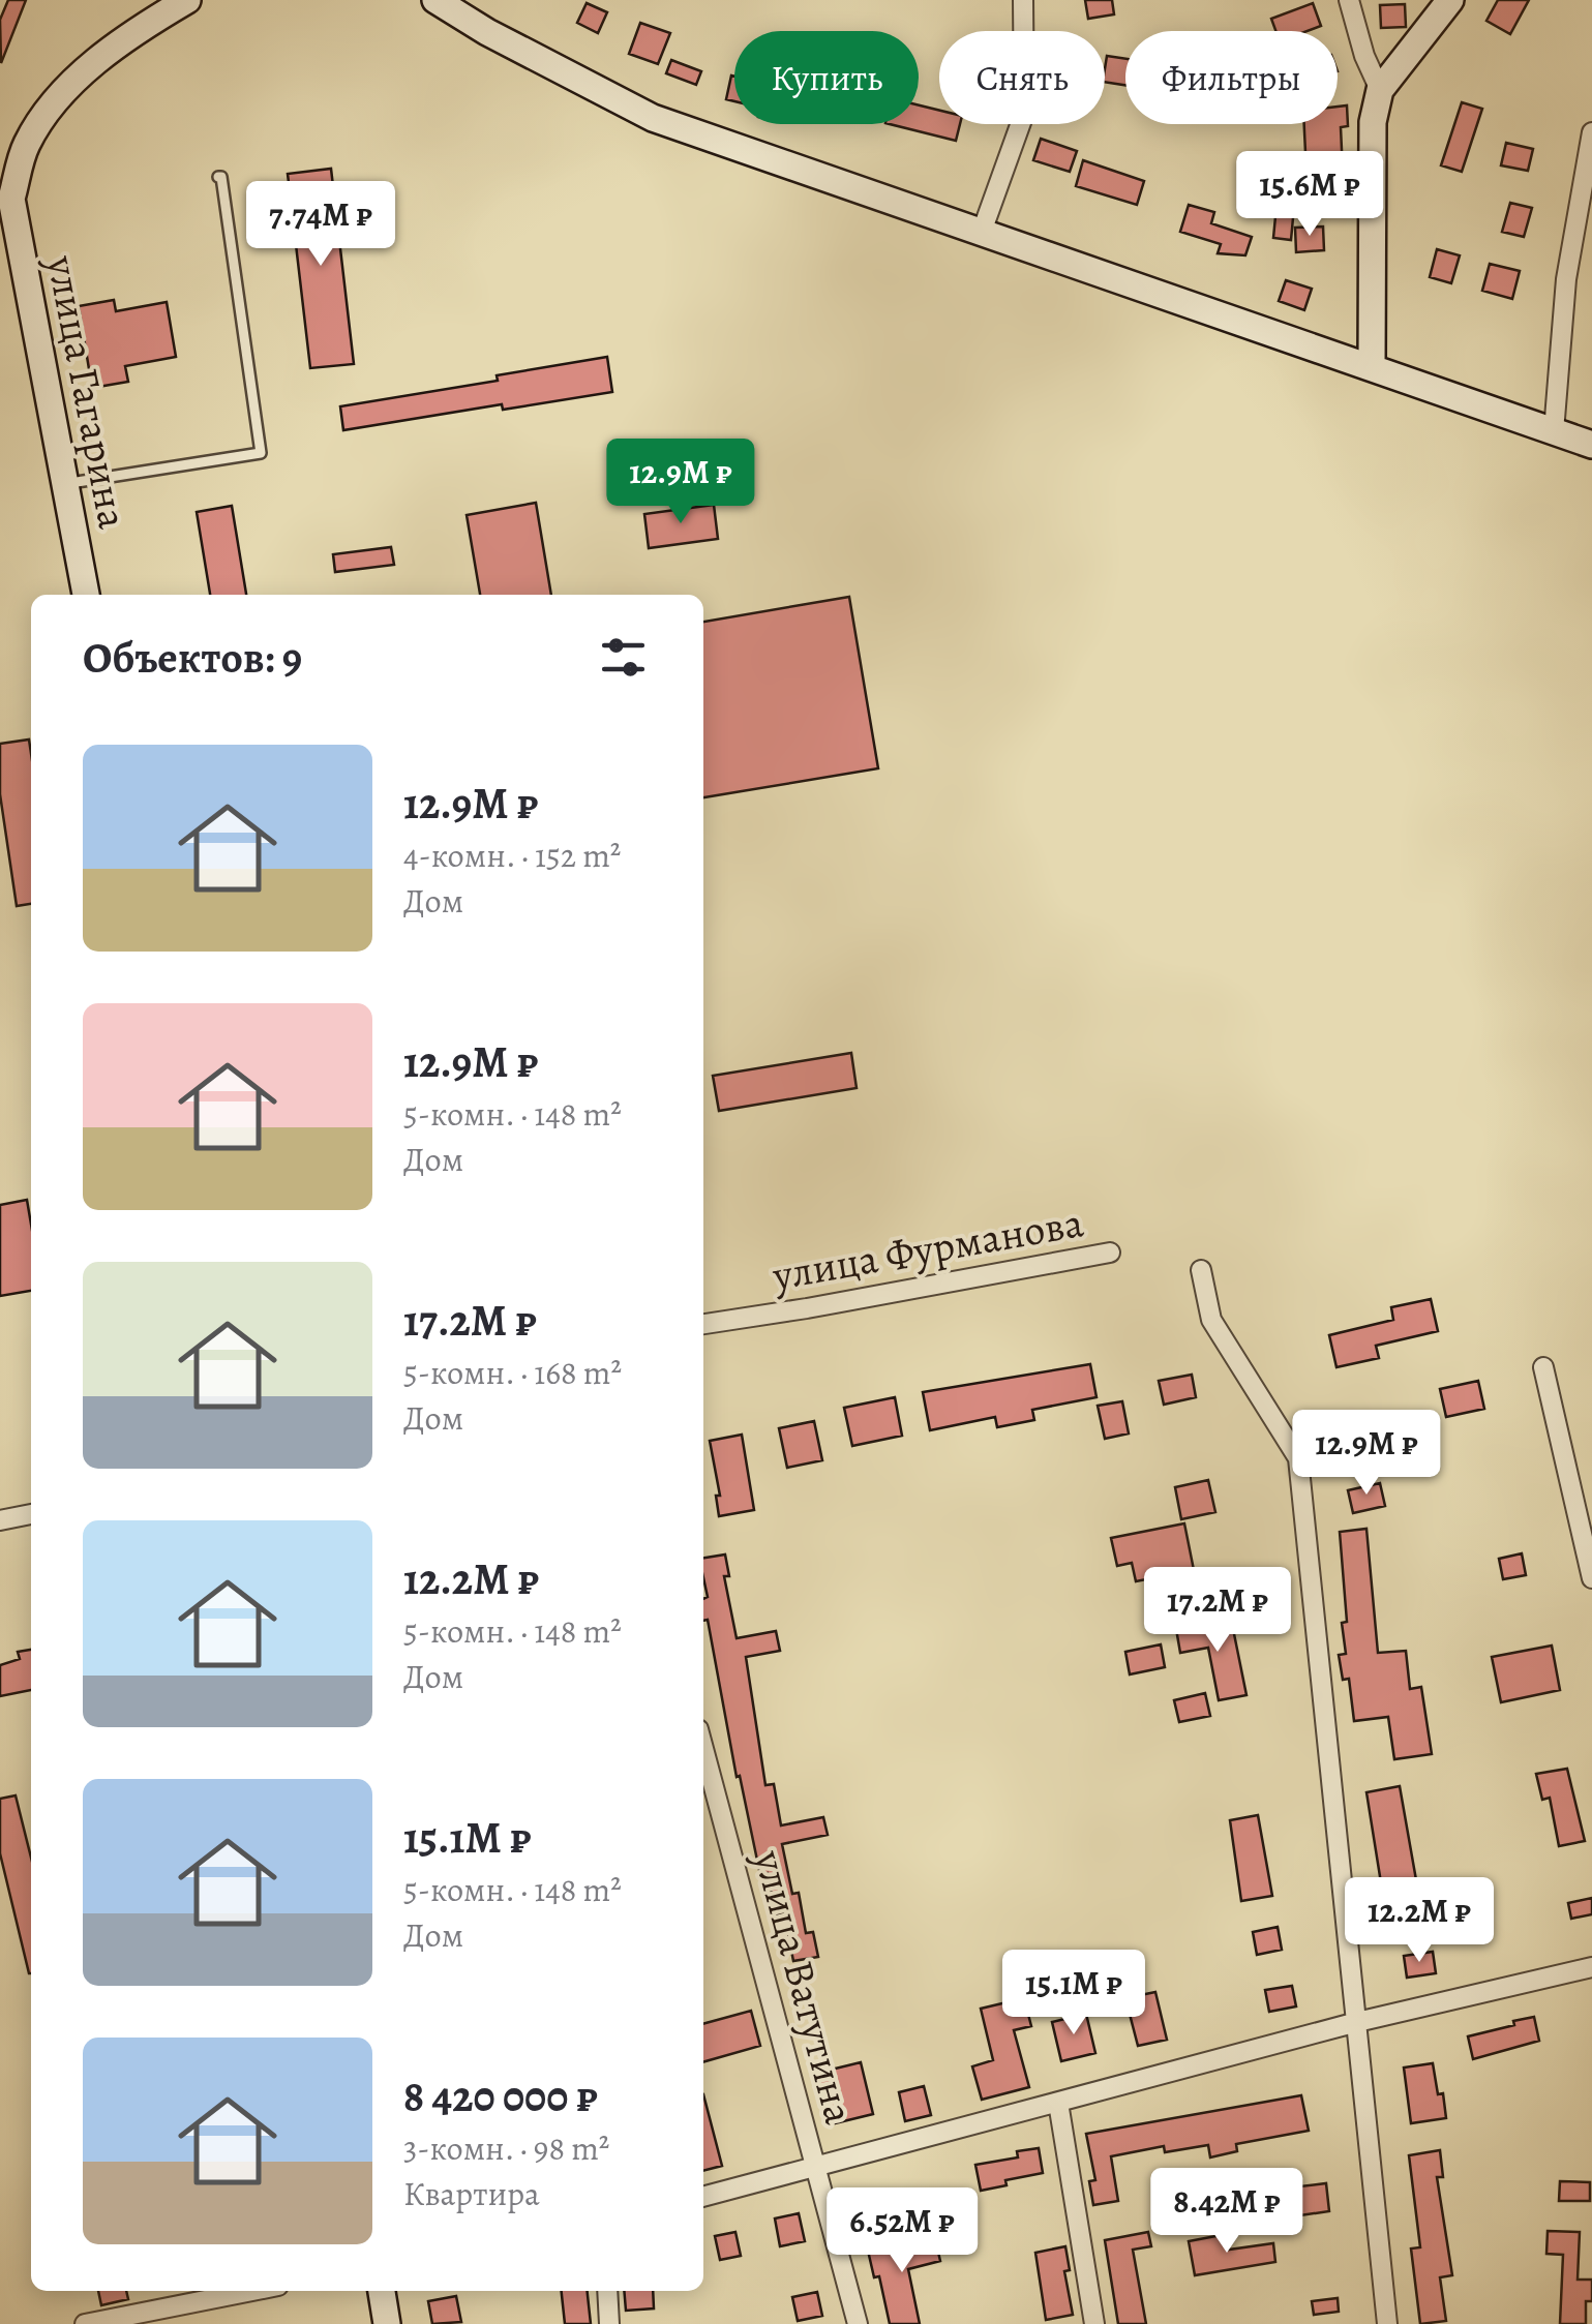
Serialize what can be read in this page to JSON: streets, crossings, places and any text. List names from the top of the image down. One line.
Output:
{"streets":{"main road":["улица Гагарина"],"street":["улица Фурманова","улица Ватутина"]},"page":{"chip":["Купить","Снять","Фильтры"],"price":["15.6M ₽","7.74M ₽","12.9M ₽","12.9M ₽","17.2M ₽","12.2M ₽","15.1M ₽","8.42M ₽","6.52M ₽"],"heading":"Объектов: 9","list":[{"name":"12.9M ₽","note":"4-комн. · 152 m² · Дом"},{"name":"12.9M ₽","note":"5-комн. · 148 m² · Дом"},{"name":"17.2M ₽","note":"5-комн. · 168 m² · Дом"},{"name":"12.2M ₽","note":"5-комн. · 148 m² · Дом"},{"name":"15.1M ₽","note":"5-комн. · 148 m² · Дом"},{"name":"8 420 000 ₽","note":"3-комн. · 98 m² · Квартира"}]}}
